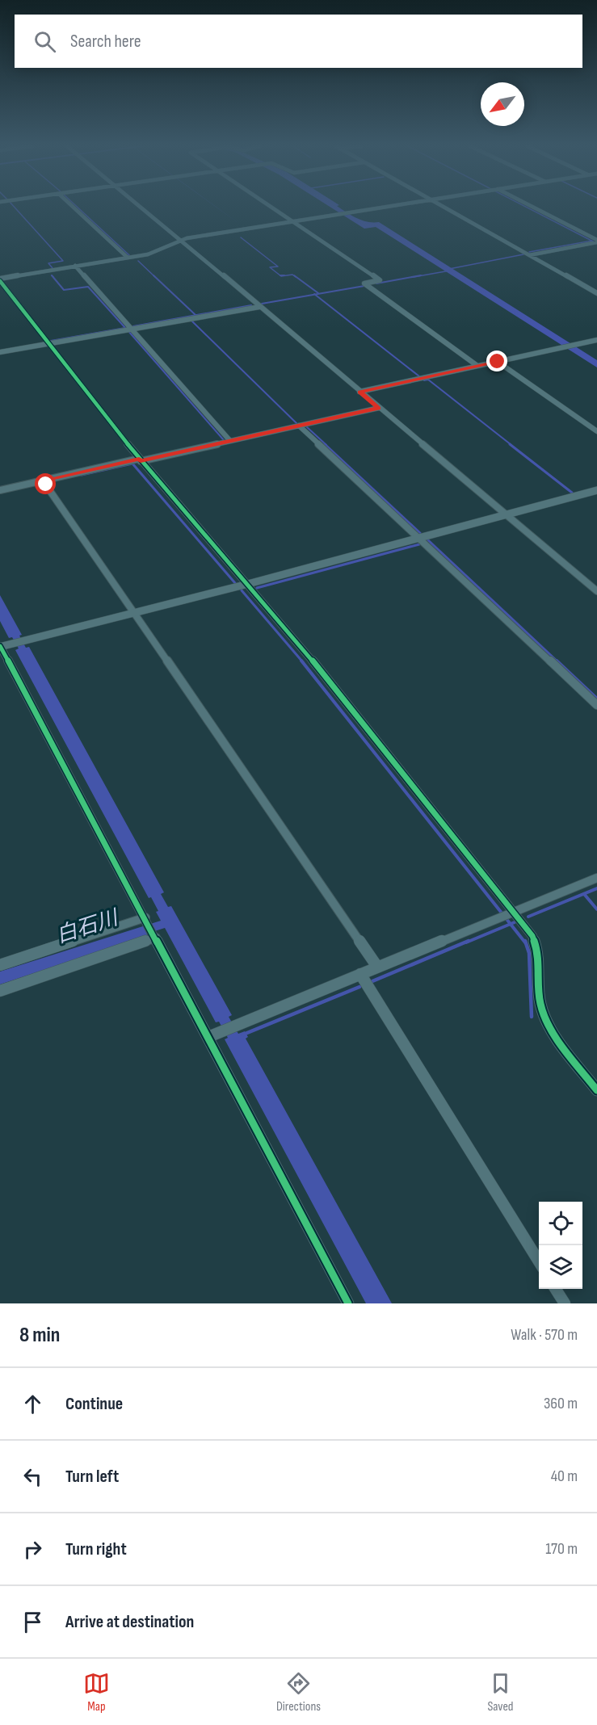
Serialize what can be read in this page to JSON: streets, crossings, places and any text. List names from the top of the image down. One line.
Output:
{"water":["白石川"],"north":"bottom left","page":{"search":"Search here","heading":["8 min","Walk · 570 m"],"list":[["Continue","360 m"],["Turn left","40 m"],["Turn right","170 m"],"Arrive at destination"],"nav":["Map","Directions","Saved"]}}
